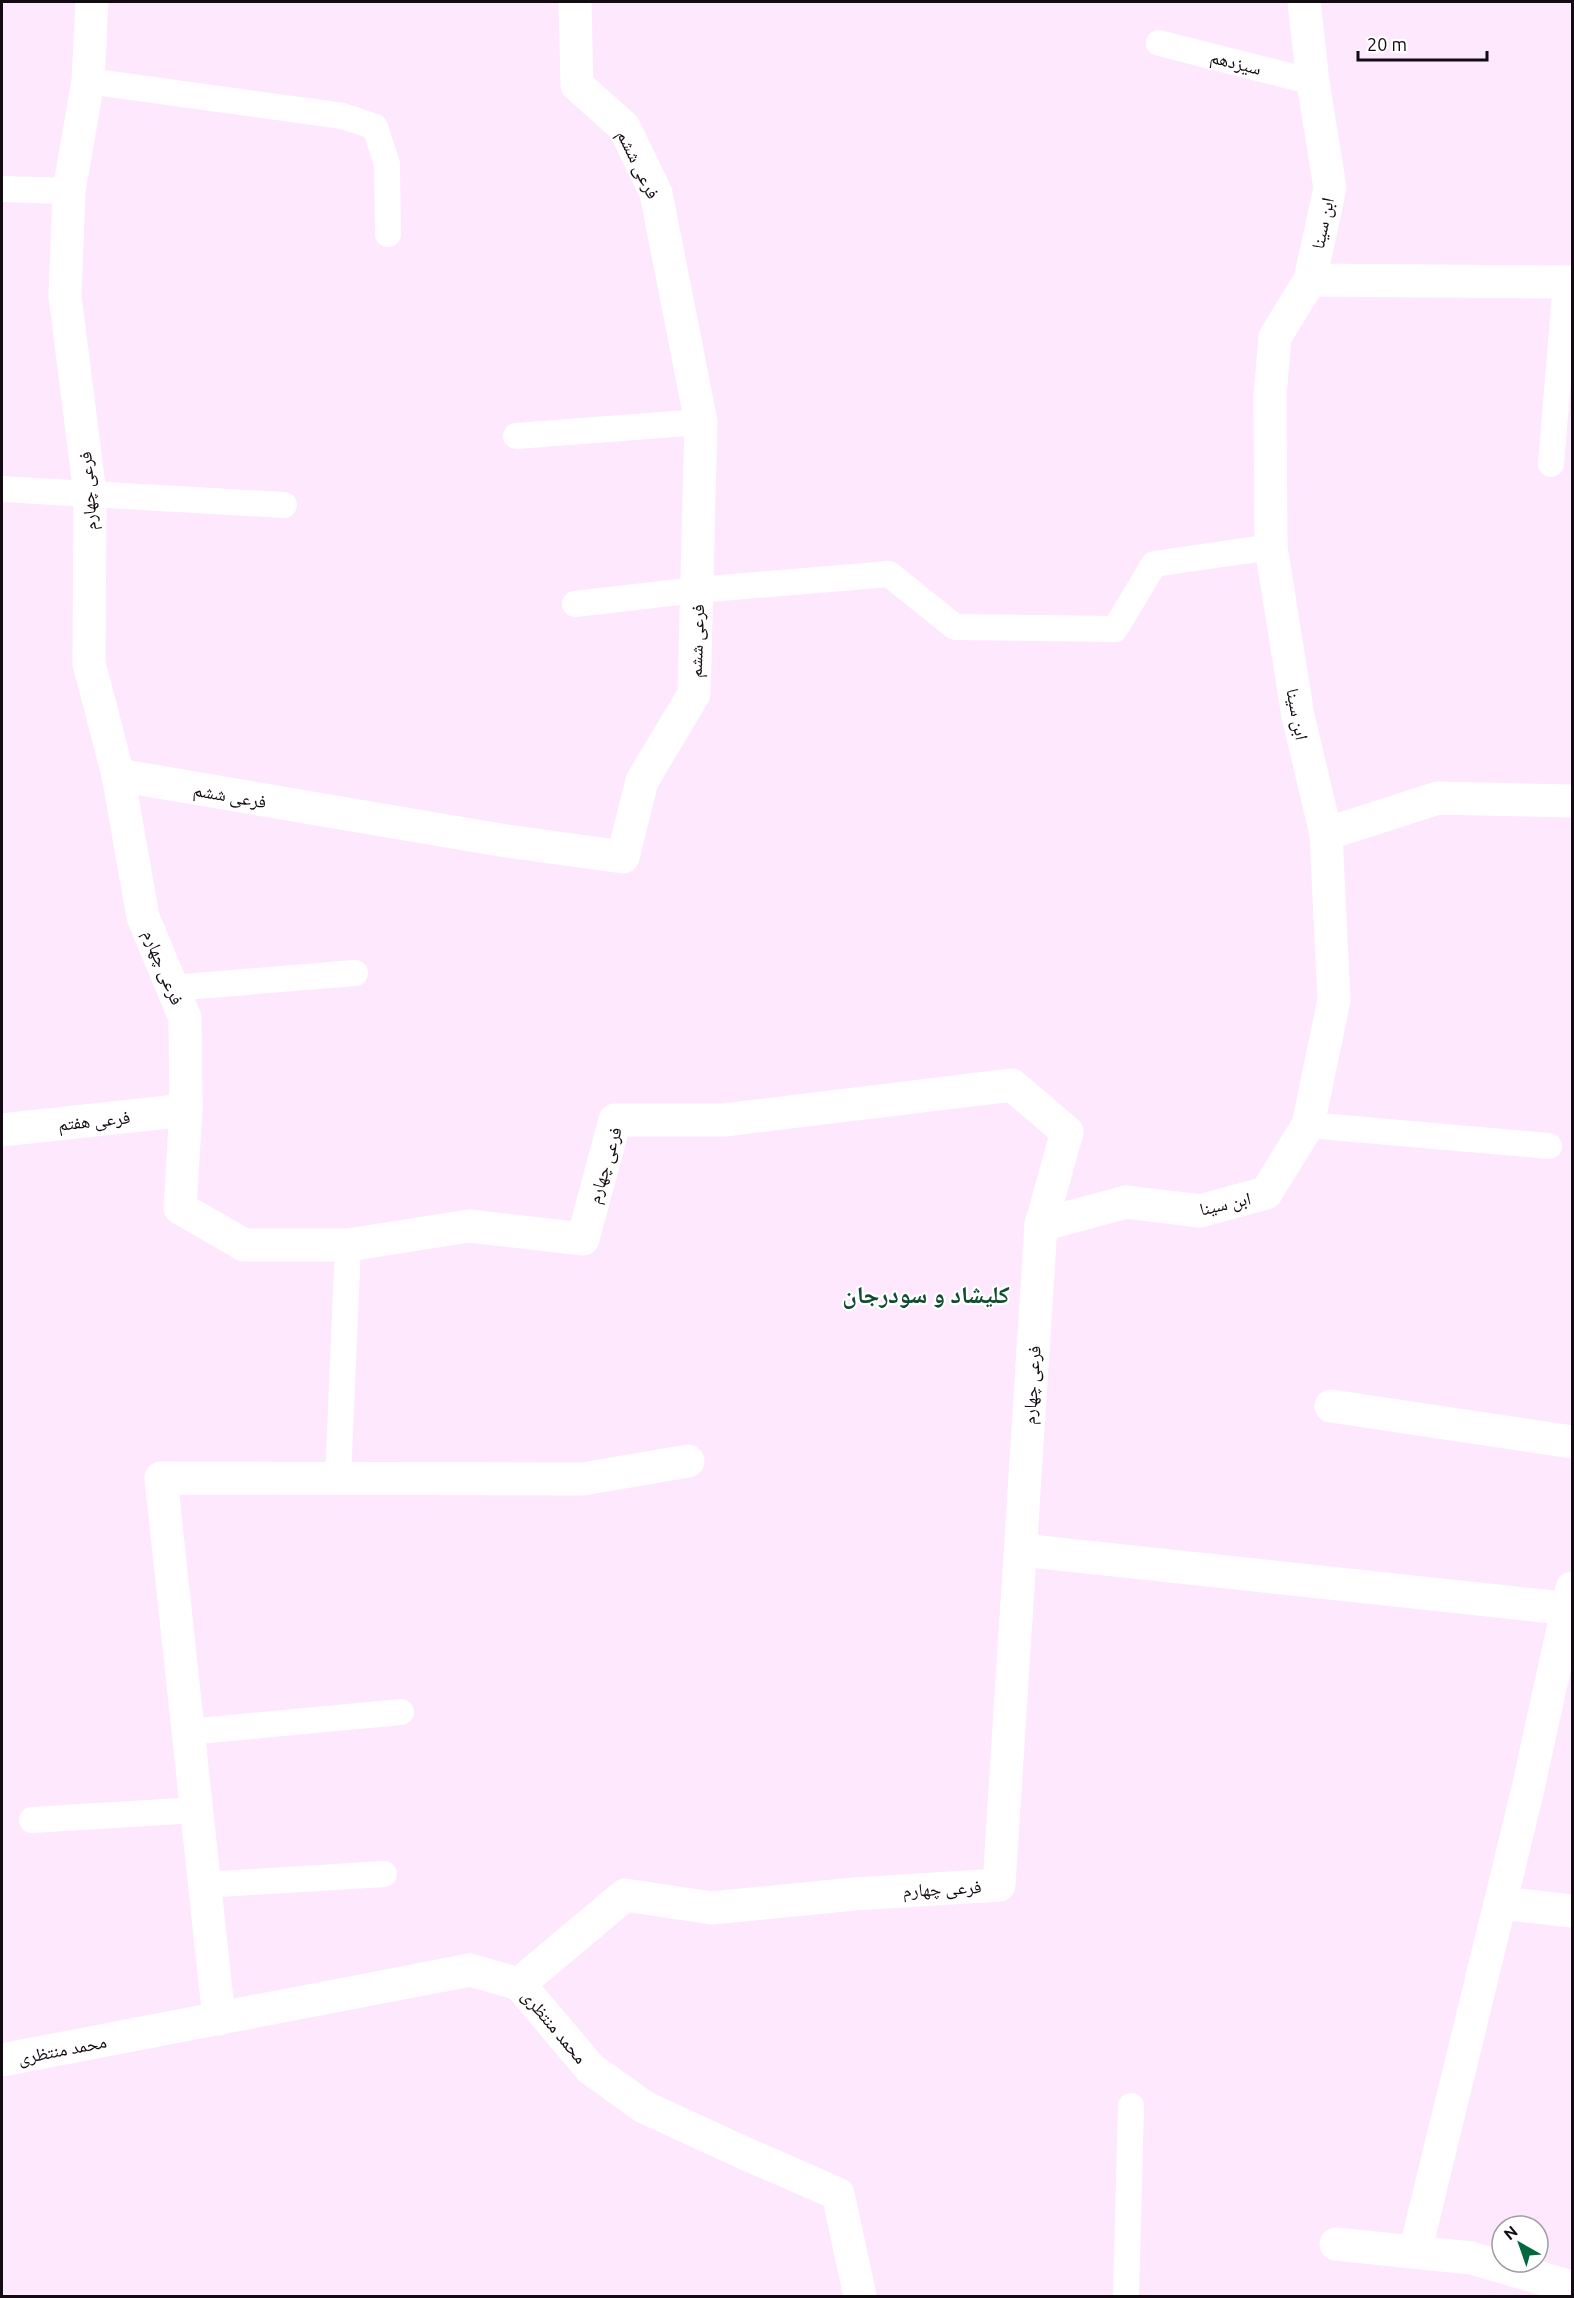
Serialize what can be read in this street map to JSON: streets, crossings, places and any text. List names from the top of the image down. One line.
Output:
{"streets":{"street":["فرعی ششم","ابن سینا","فرعی چهارم","فرعی هفتم","محمد منتظری"],"lane":["سیزدهم"]},"crossings":[["سیزدهم","ابن سینا"],["فرعی ششم","فرعی چهارم"],["ابن سینا","فرعی چهارم"],["فرعی چهارم","فرعی هفتم"],["فرعی چهارم","محمد منتظری"]],"districts":["کلیشاد و سودرجان"],"scale_bar":"20 m","north":"top left"}
